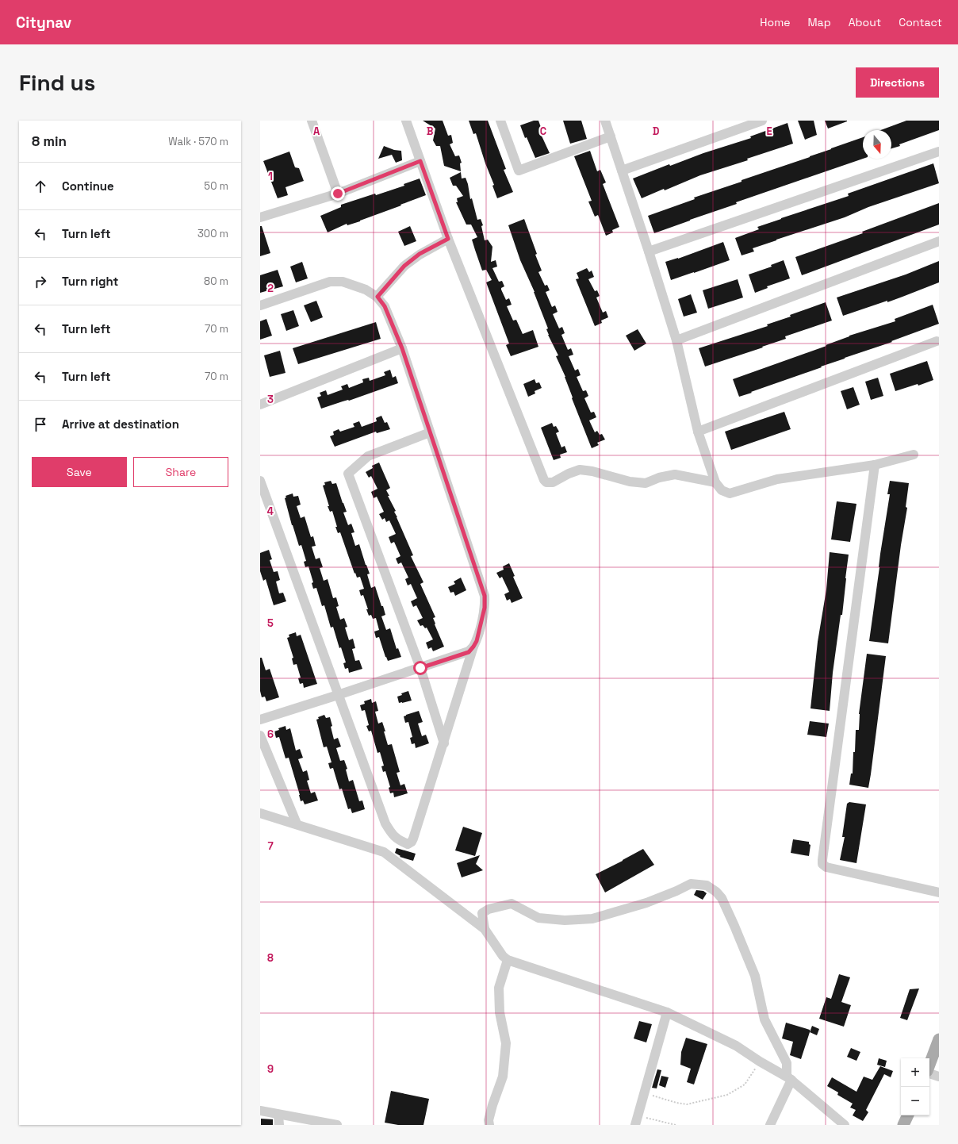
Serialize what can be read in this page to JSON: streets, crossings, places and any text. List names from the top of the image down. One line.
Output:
{"north":"bottom","page":{"header":"Citynav","nav":["Home","Map","About","Contact"],"buttons":["Directions",["Save","Share"]],"title":"Find us","heading":["8 min","Walk · 570 m"],"list":[["Continue","50 m"],["Turn left","300 m"],["Turn right","80 m"],["Turn left","70 m"],["Turn left","70 m"],"Arrive at destination"],"map_buttons":["+","−"]},"grid":{"columns":["A","B","C","D","E"],"rows":["1","2","3","4","5","6","7","8","9"]}}
